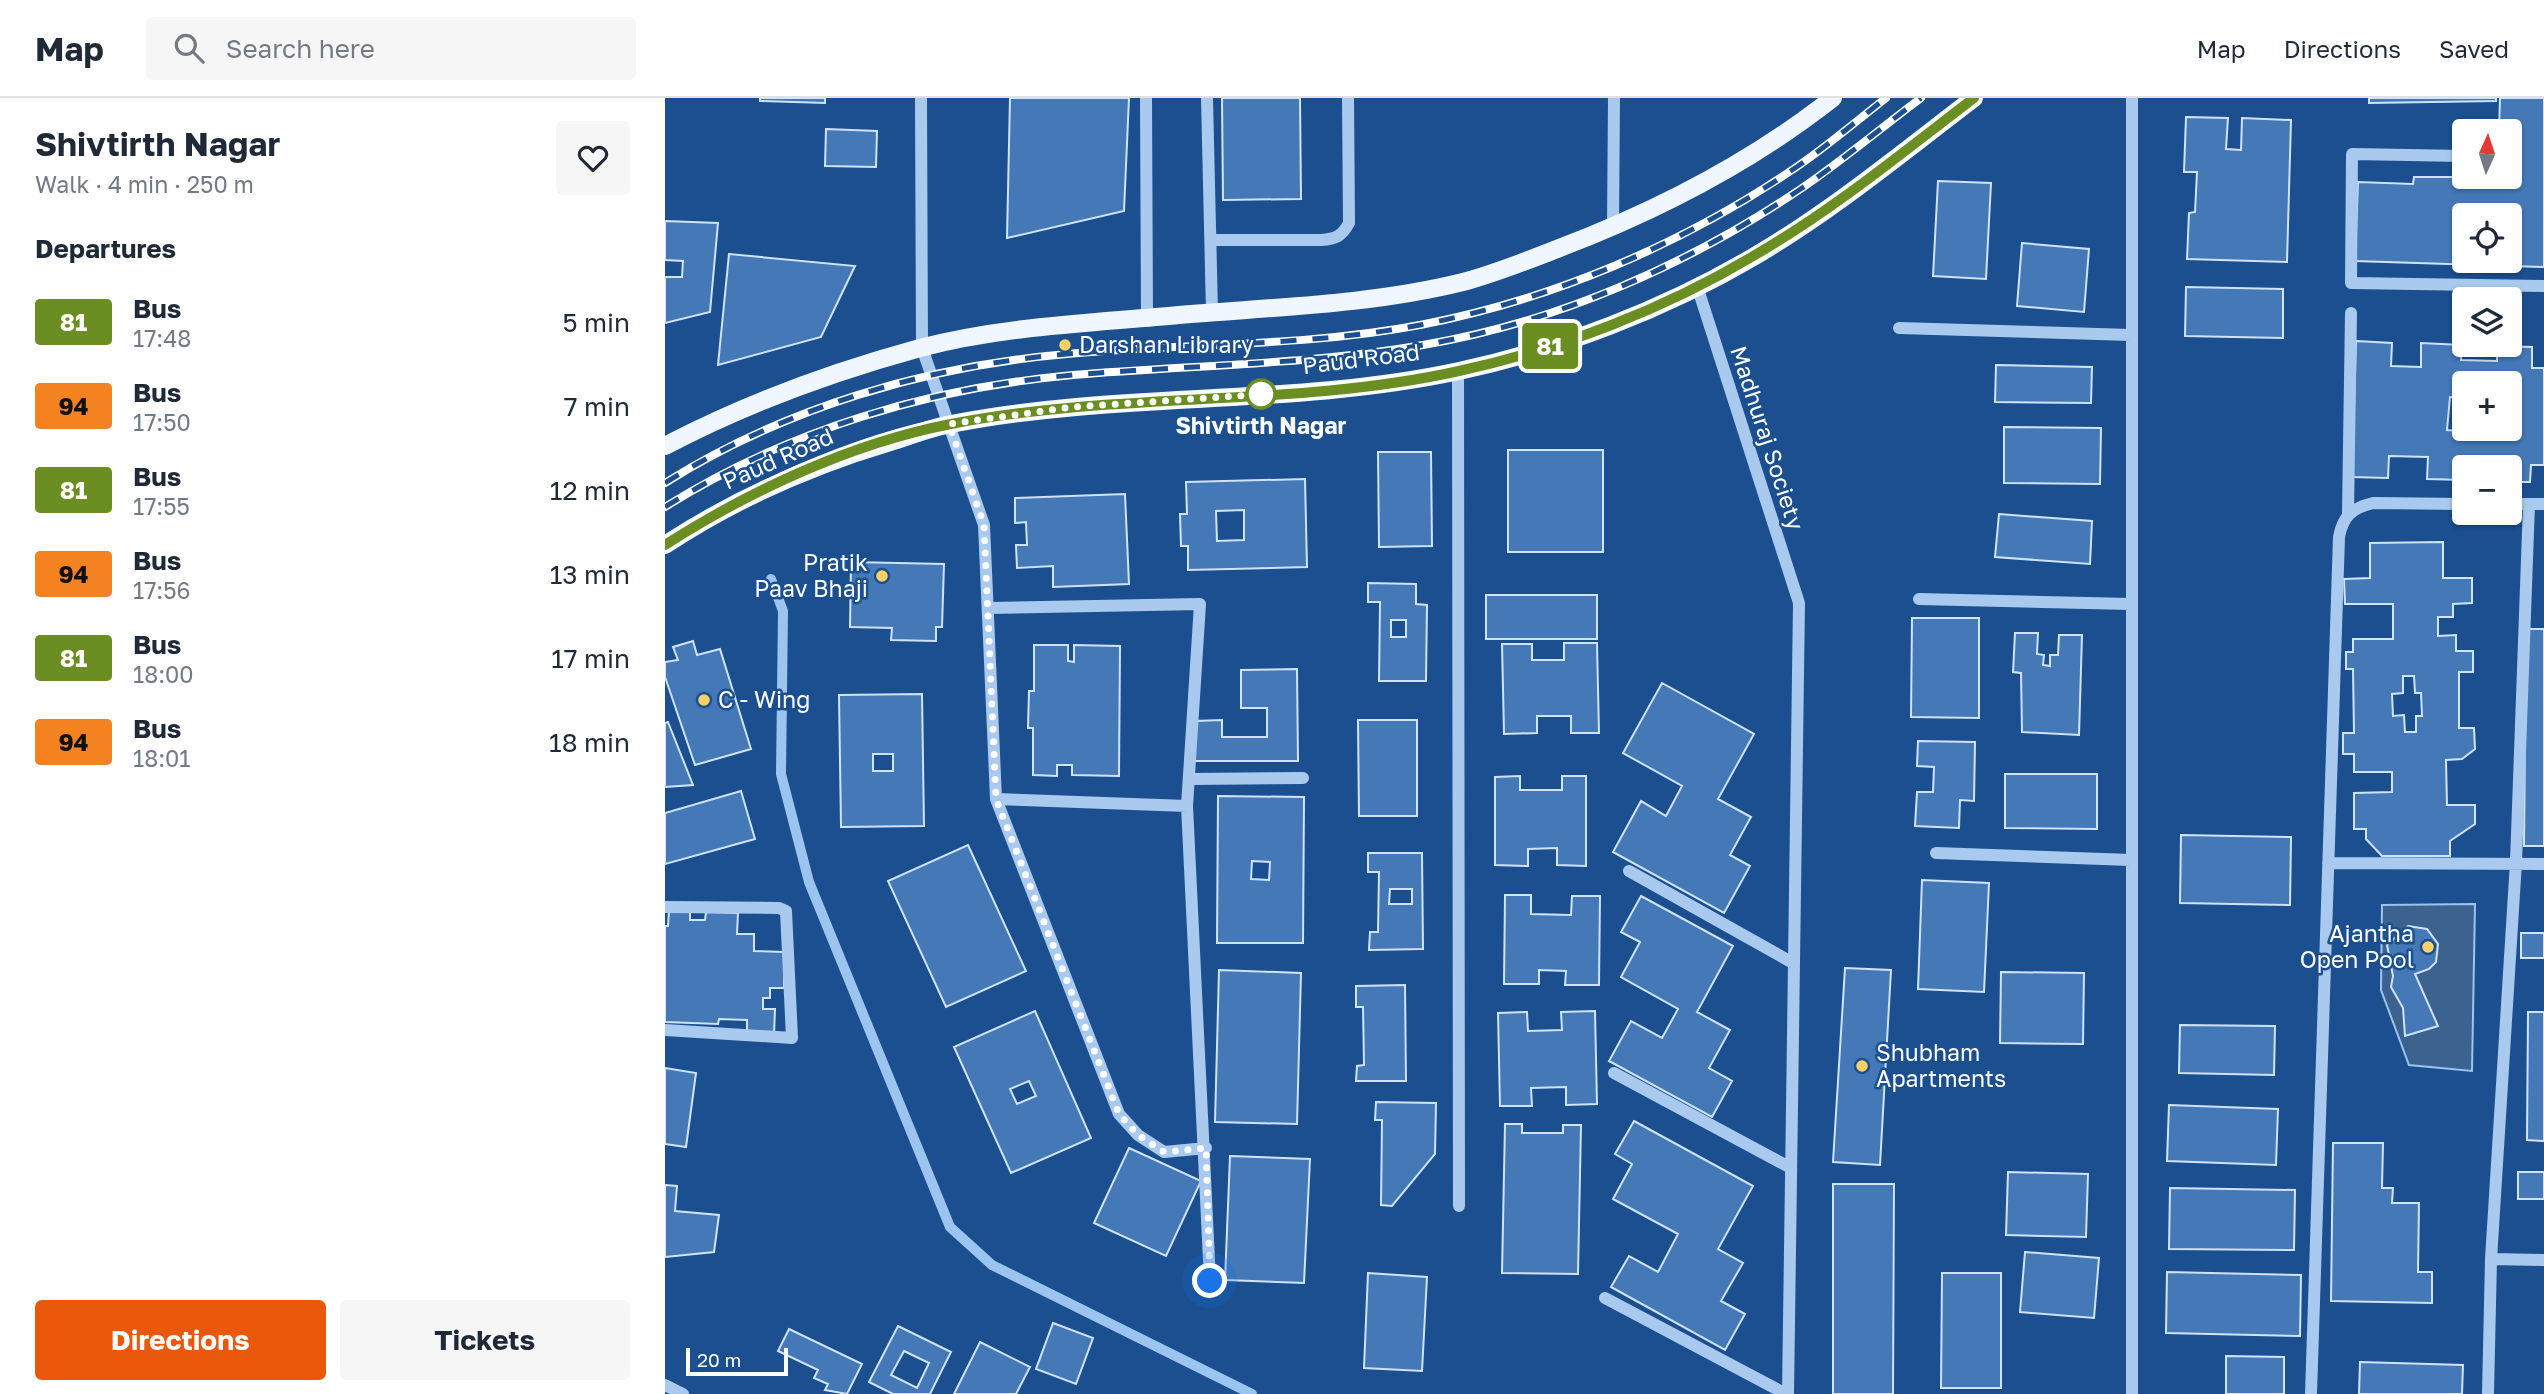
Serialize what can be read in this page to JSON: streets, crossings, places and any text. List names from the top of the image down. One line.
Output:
{"streets":{"main road":["Paud Road"],"street":["Madhuraj Society"]},"crossings":[["Paud Road","Madhuraj Society"]],"places":["Darshan Library","Shivtirth Nagar","Pratik Paav Bhaji","C - Wing","Ajantha Open Pool","Shubham Apartments"],"lines":["bus line 81"],"scale_bar":"20 m","north":"top","page":{"header":"Map","search":"Search here","nav":["Map","Directions","Saved"],"heading":[["Shivtirth Nagar","Walk · 4 min · 250 m"],"Departures"],"on_map":"81","map_buttons":["+","−"],"list":[{"mark":"81","name":"Bus","note":"17:48","value":"5 min"},{"mark":"94","name":"Bus","note":"17:50","value":"7 min"},{"mark":"81","name":"Bus","note":"17:55","value":"12 min"},{"mark":"94","name":"Bus","note":"17:56","value":"13 min"},{"mark":"81","name":"Bus","note":"18:00","value":"17 min"},{"mark":"94","name":"Bus","note":"18:01","value":"18 min"}],"buttons":["Directions","Tickets"],"scale":"20 m"}}
